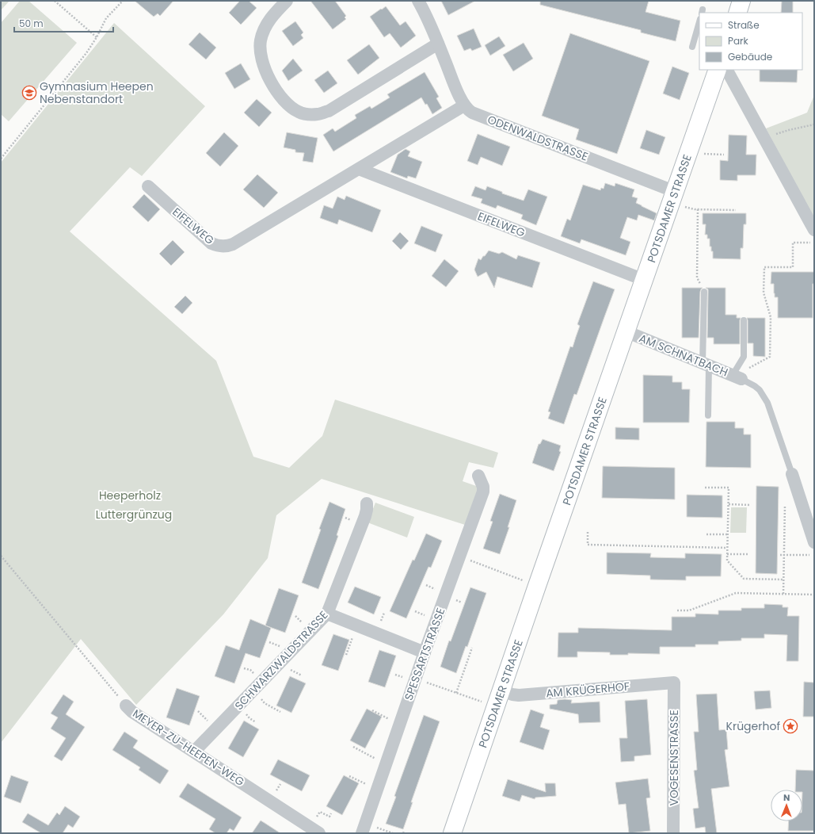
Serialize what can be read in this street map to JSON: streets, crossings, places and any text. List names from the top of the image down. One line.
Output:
{"streets":{"street":["ODENWALDSTRASSE","POTSDAMER STRASSE","EIFELWEG","AM SCHNATBACH","SPESSARTSTRASSE","SCHWARZWALDSTRASSE","AM KRÜGERHOF","MEYER-ZU-HEEPEN-WEG","VOGESENSTRASSE"]},"crossings":[["ODENWALDSTRASSE","POTSDAMER STRASSE"],["ODENWALDSTRASSE","EIFELWEG"],["POTSDAMER STRASSE","EIFELWEG"],["POTSDAMER STRASSE","AM SCHNATBACH"],["POTSDAMER STRASSE","AM KRÜGERHOF"],["SCHWARZWALDSTRASSE","MEYER-ZU-HEEPEN-WEG"],["AM KRÜGERHOF","VOGESENSTRASSE"]],"parks":["Heeperholz","Luttergrünzug"],"places":{"school or university":["Gymnasium Heepen Nebenstandort"],"place":["Krügerhof"]},"legend":["Straße","Park","Gebäude"],"scale_bar":"50 m","north":"top"}
